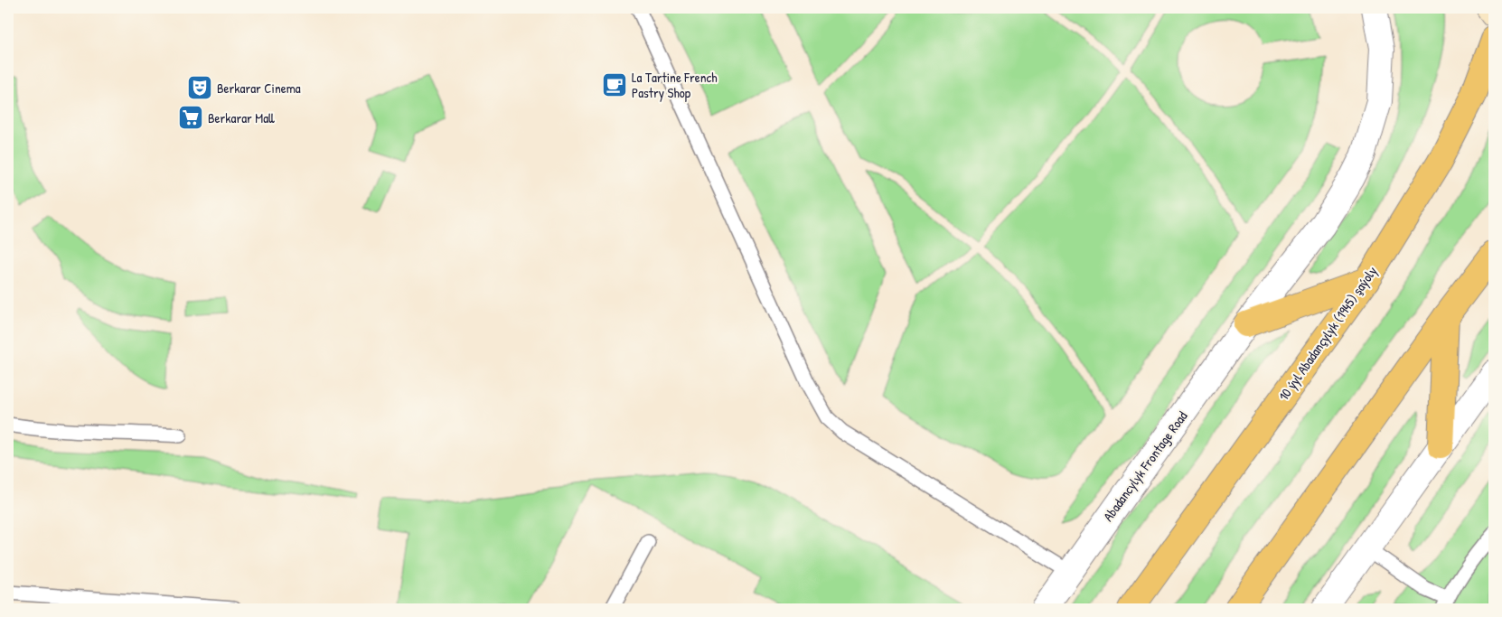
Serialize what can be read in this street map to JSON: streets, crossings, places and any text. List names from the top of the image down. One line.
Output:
{"streets":{"main road":["10 ýyl Abadançylyk (1945) şaýoly"],"street":["Abadancylyk Frontage Road"]},"places":{"cafe":["La Tartine French Pastry Shop"],"theatre":["Berkarar Cinema"],"supermarket":["Berkarar Mall"]}}
